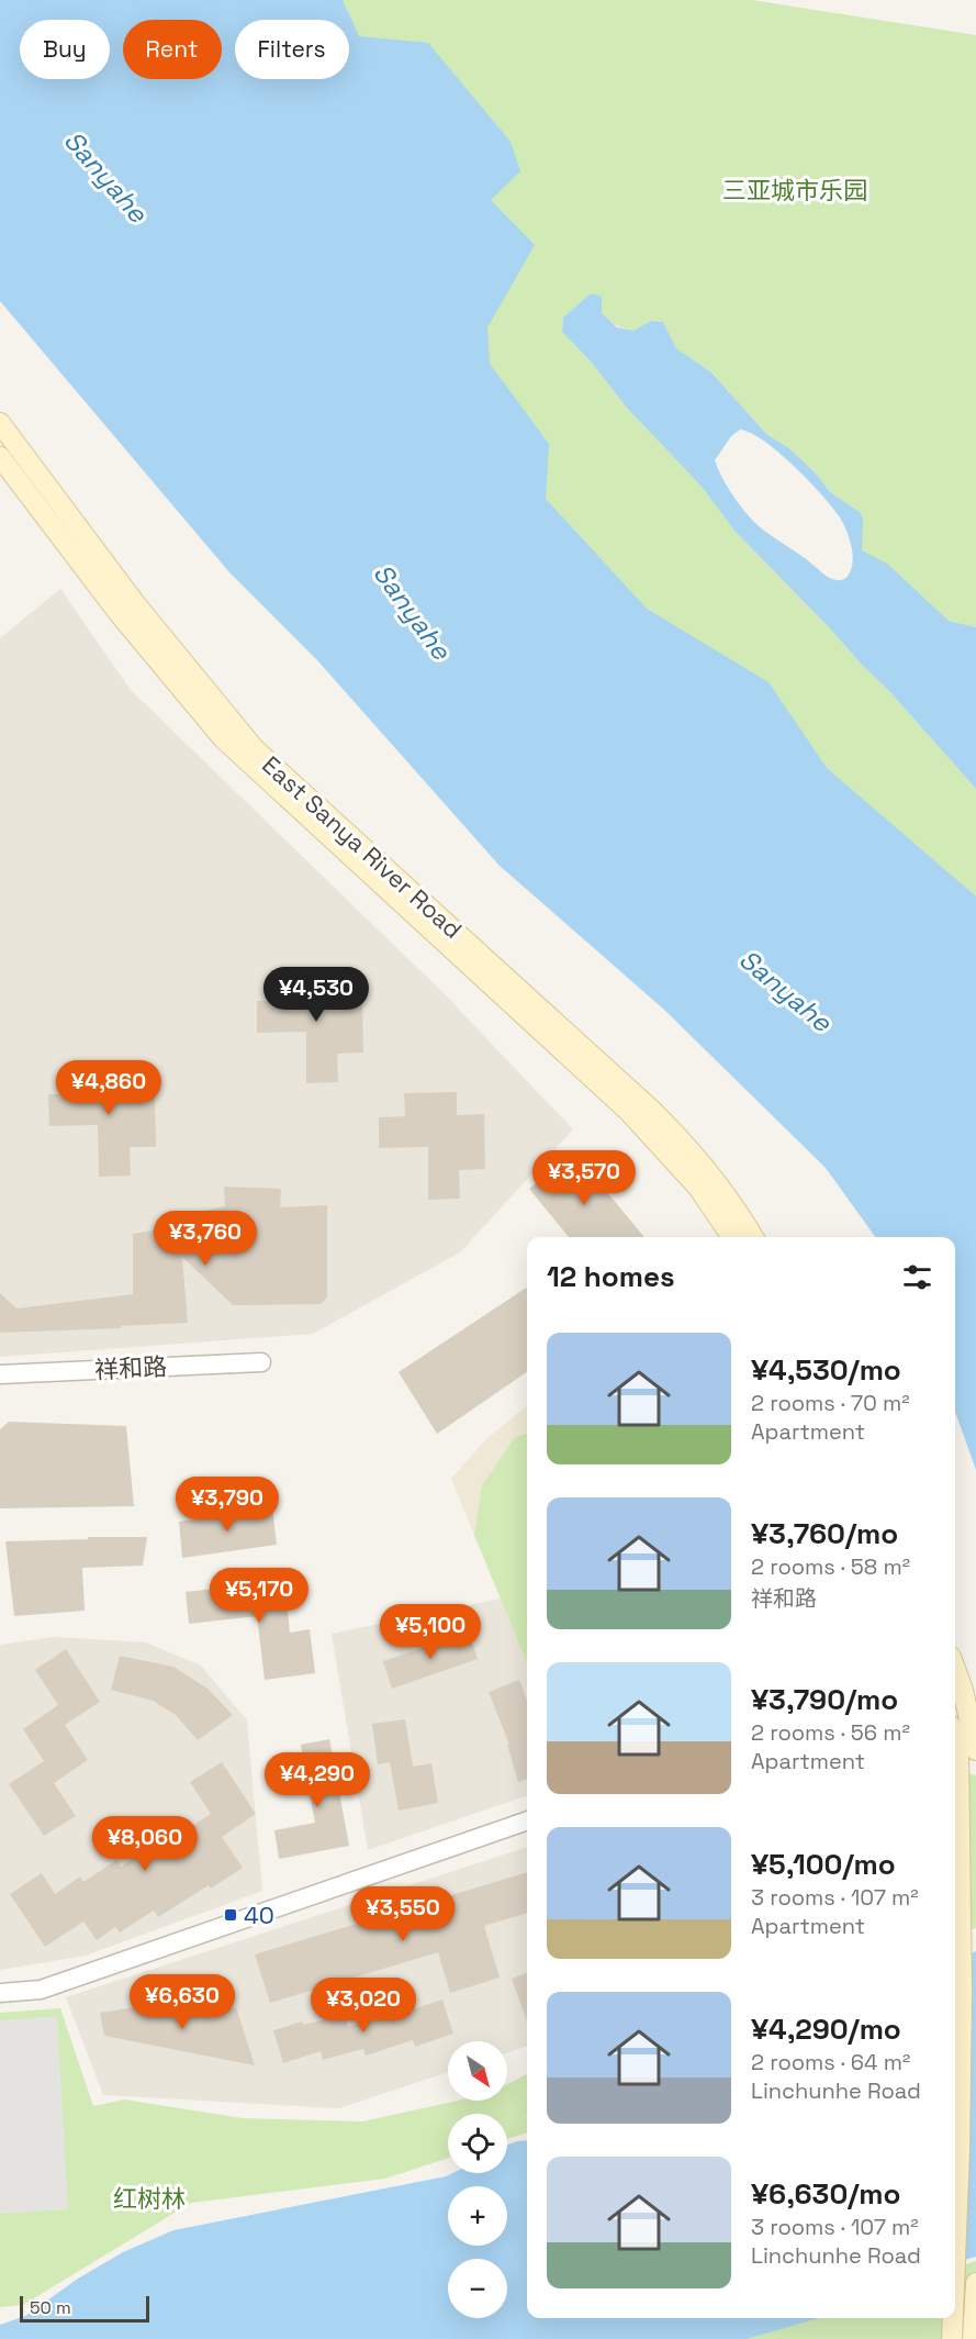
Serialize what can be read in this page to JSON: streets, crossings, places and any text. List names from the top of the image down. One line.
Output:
{"streets":{"main road":["East Sanya River Road"],"street":["祥和路"]},"water":["Sanyahe"],"parks":["三亚城市乐园","红树林"],"places":{"transit":["40"]},"scale_bar":"50 m","north":"bottom right","page":{"chip":["Buy","Rent","Filters"],"price":["¥4,530","¥4,860","¥3,570","¥3,760","¥3,790","¥5,170","¥5,100","¥4,290","¥8,060","¥3,550","¥6,630","¥3,020"],"heading":"12 homes","list":[{"name":"¥4,530/mo","note":"2 rooms · 70 m² · Apartment"},{"name":"¥3,760/mo","note":"2 rooms · 58 m² · 祥和路"},{"name":"¥3,790/mo","note":"2 rooms · 56 m² · Apartment"},{"name":"¥5,100/mo","note":"3 rooms · 107 m² · Apartment"},{"name":"¥4,290/mo","note":"2 rooms · 64 m² · Linchunhe Road"},{"name":"¥6,630/mo","note":"3 rooms · 107 m² · Linchunhe Road"}],"map_buttons":["+","−"],"scale":"50 m"}}
